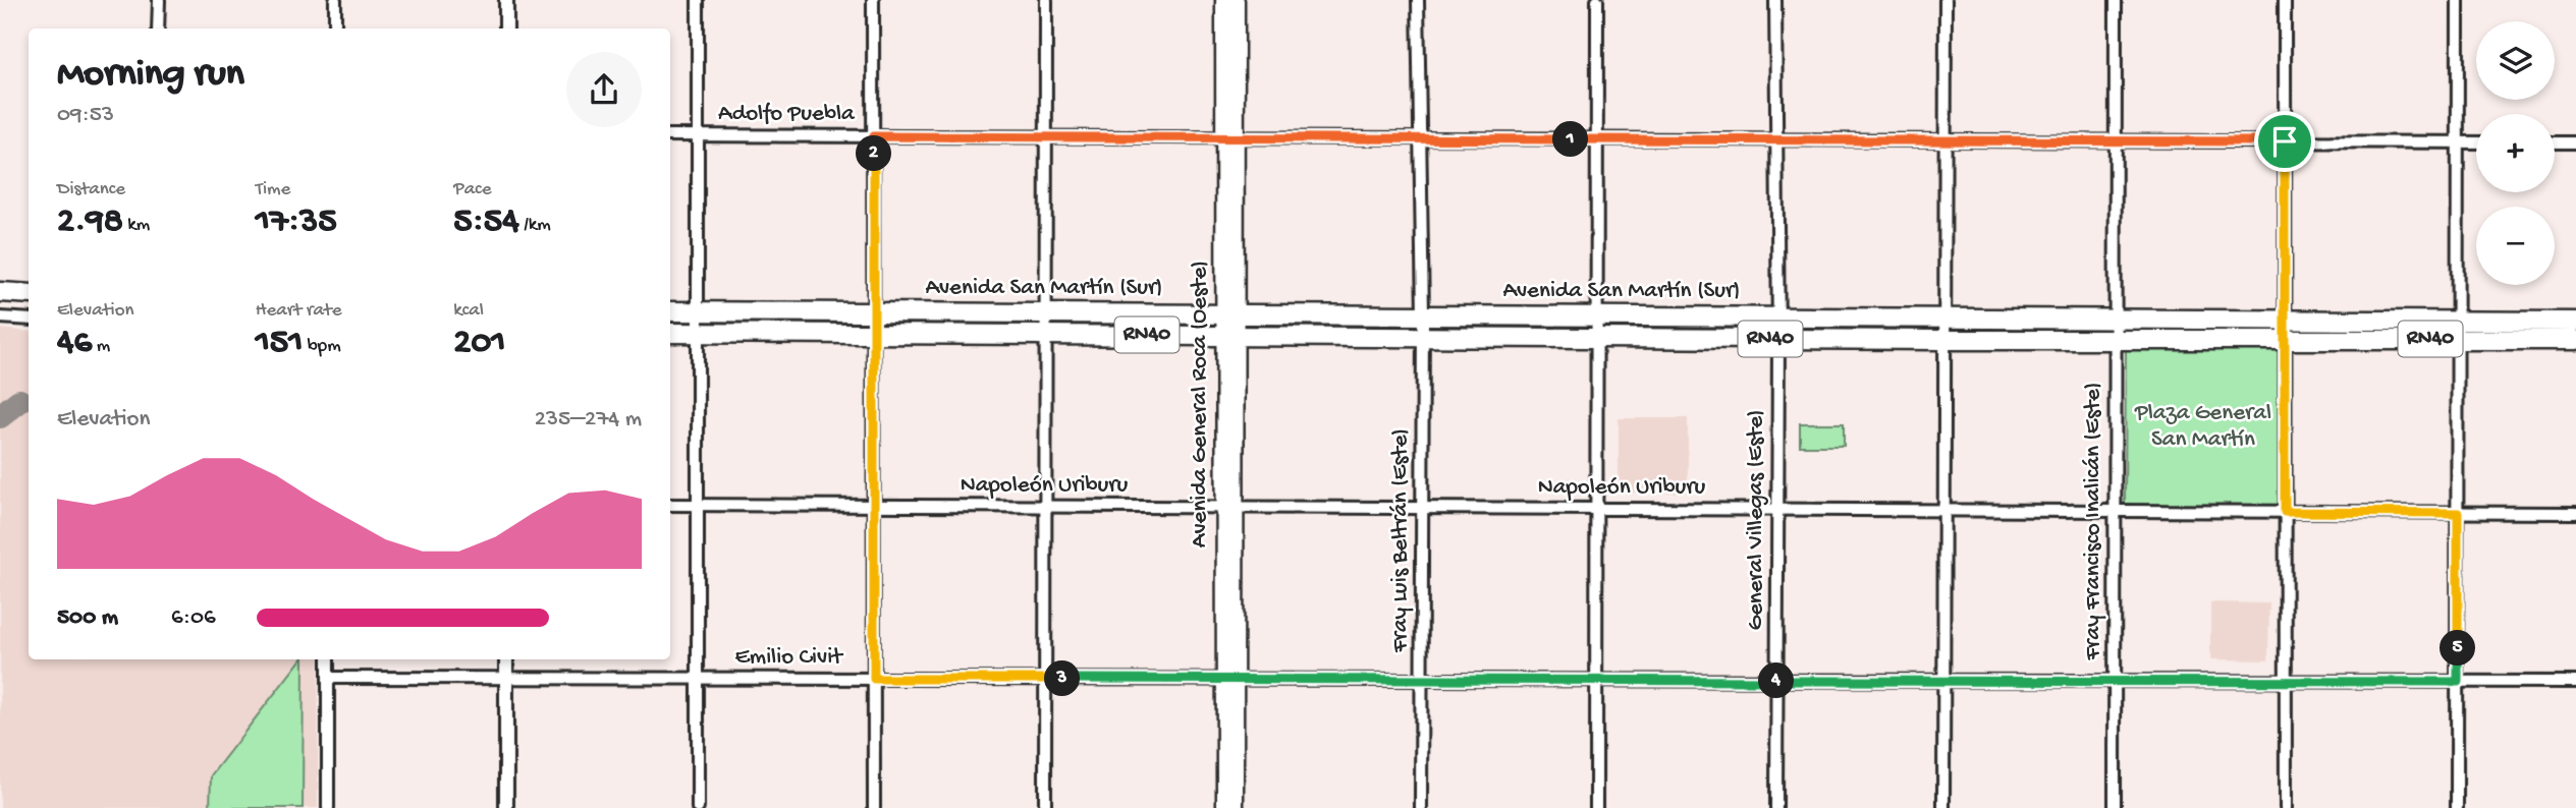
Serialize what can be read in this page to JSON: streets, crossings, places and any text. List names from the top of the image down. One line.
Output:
{"streets":{"highway":["Avenida San Martín (Sur)","RN40"],"main road":["Avenida General Roca (Oeste)"],"street":["Adolfo Puebla","Napoleón Uriburu","General Villegas (Este)","Fray Francisco Inalicán (Este)","Fray Luis Beltrán (Este)","Emilio Civit"]},"crossings":[["Adolfo Puebla","Avenida General Roca (Oeste)"],["Adolfo Puebla","General Villegas (Este)"],["Adolfo Puebla","Fray Francisco Inalicán (Este)"],["Adolfo Puebla","Fray Luis Beltrán (Este)"],["Avenida San Martín (Sur)","Avenida General Roca (Oeste)"],["Avenida San Martín (Sur)","General Villegas (Este)"],["Avenida San Martín (Sur)","Fray Francisco Inalicán (Este)"],["Avenida San Martín (Sur)","Fray Luis Beltrán (Este)"],["Avenida General Roca (Oeste)","Napoleón Uriburu"],["Avenida General Roca (Oeste)","Emilio Civit"],["Napoleón Uriburu","General Villegas (Este)"],["Napoleón Uriburu","Fray Francisco Inalicán (Este)"],["Napoleón Uriburu","Fray Luis Beltrán (Este)"],["General Villegas (Este)","Emilio Civit"],["Fray Francisco Inalicán (Este)","Emilio Civit"],["Fray Luis Beltrán (Este)","Emilio Civit"]],"parks":["Plaza General San Martín"],"page":{"map_buttons":["+","−"],"heading":["Morning run","09:53"],"pins":["1","2","5","3","4"],"stats":[["Distance","2.98 km"],["Time","17:35"],["Pace","5:54 /km"],["Elevation","46 m"],["Heart rate","151 bpm"],["kcal","201"]],"chart":["Elevation","235–274 m"],"list":[{"name":"500 m","note":"6:06"}]}}
